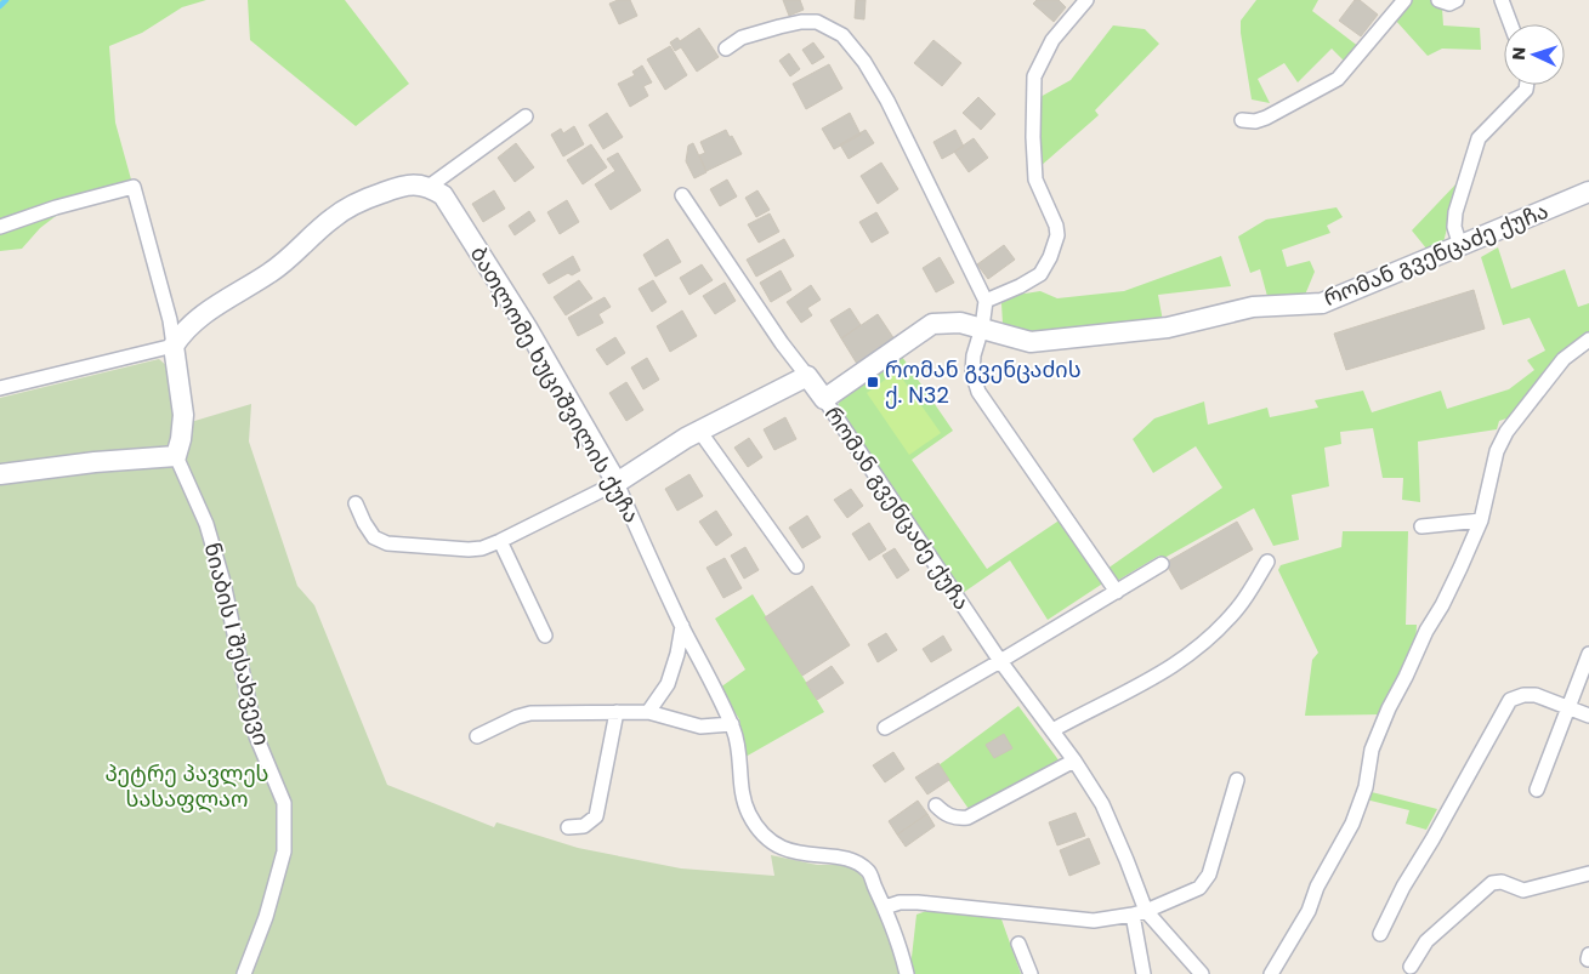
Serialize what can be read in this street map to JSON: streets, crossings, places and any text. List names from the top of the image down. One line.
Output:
{"streets":{"street":["რომან გვენცაძე ქუჩა","ბათლომე ხუციშვილის ქუჩა","ნიაბის I შესახვევი"]},"parks":["პეტრე პავლეს სასაფლაო"],"places":{"transit":["რომან გვენცაძის ქ. N32"]},"north":"left"}
